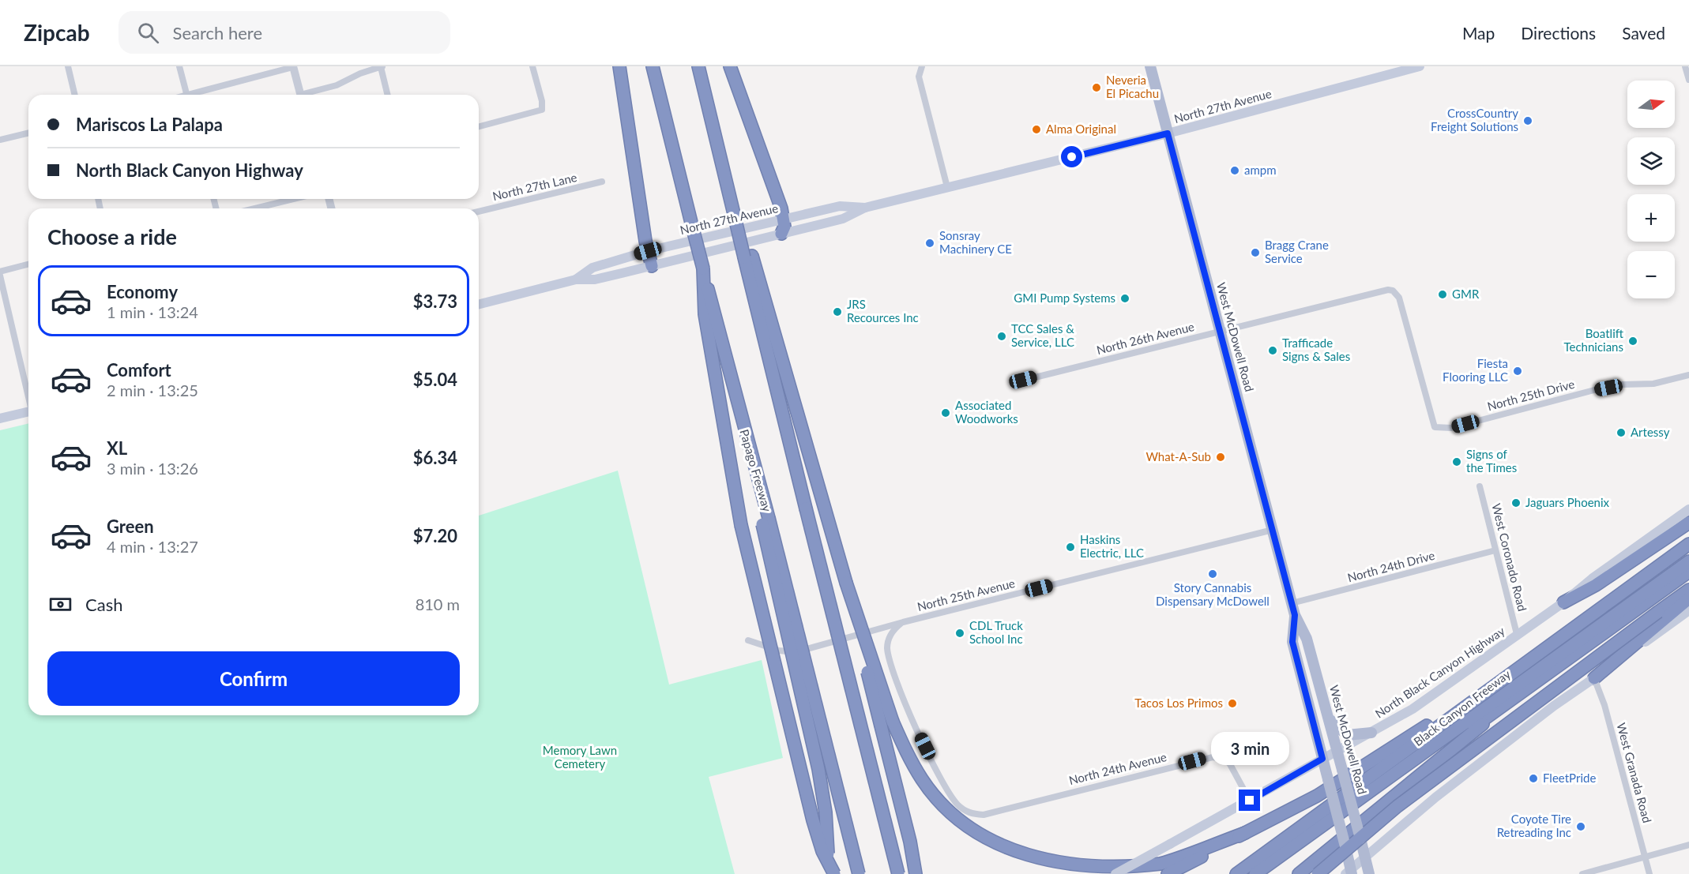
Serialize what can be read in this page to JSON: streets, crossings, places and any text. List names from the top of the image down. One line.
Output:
{"streets":{"highway":["Papago Freeway","Black Canyon Freeway"],"main road":["North 27th Avenue","West McDowell Road","North Black Canyon Highway"],"street":["North 27th Lane","North 26th Avenue","North 25th Drive","West Coronado Road","North 24th Drive","North 25th Avenue","North 24th Avenue","West Granada Road"]},"crossings":[["North 27th Avenue","West McDowell Road"],["West McDowell Road","North 26th Avenue"],["West McDowell Road","North 24th Drive"],["West McDowell Road","North 25th Avenue"],["West McDowell Road","North Black Canyon Highway"],["North 26th Avenue","North 25th Drive"],["West Coronado Road","North 24th Drive"],["West Coronado Road","North Black Canyon Highway"],["North 25th Avenue","North 24th Avenue"],["North Black Canyon Highway","North 24th Avenue"]],"parks":["Memory Lawn Cemetery"],"places":["Neveria El Picachu","CrossCountry Freight Solutions","Alma Original","ampm","Sonsray Machinery CE","Bragg Crane Service","GMR","GMI Pump Systems","JRS Recources Inc","TCC Sales & Service, LLC","Boatlift Technicians","Trafficade Signs & Sales","Fiesta Flooring LLC","Associated Woodworks","Artessy","What-A-Sub","Signs of the Times","Jaguars Phoenix","Haskins Electric, LLC","Story Cannabis Dispensary McDowell","CDL Truck School Inc","Tacos Los Primos","FleetPride","Coyote Tire Retreading Inc"],"north":"right","page":{"header":"Zipcab","search":"Search here","nav":["Map","Directions","Saved"],"map_buttons":["+","−"],"banner":["Mariscos La Palapa","North Black Canyon Highway"],"heading":"Choose a ride","list":[{"name":"Economy","note":"1 min · 13:24","value":"$3.73"},{"name":"Comfort","note":"2 min · 13:25","value":"$5.04"},{"name":"XL","note":"3 min · 13:26","value":"$6.34"},{"name":"Green","note":"4 min · 13:27","value":"$7.20"}],"pay":["Cash","810 m"],"buttons":"Confirm","bubble":"3 min"}}
